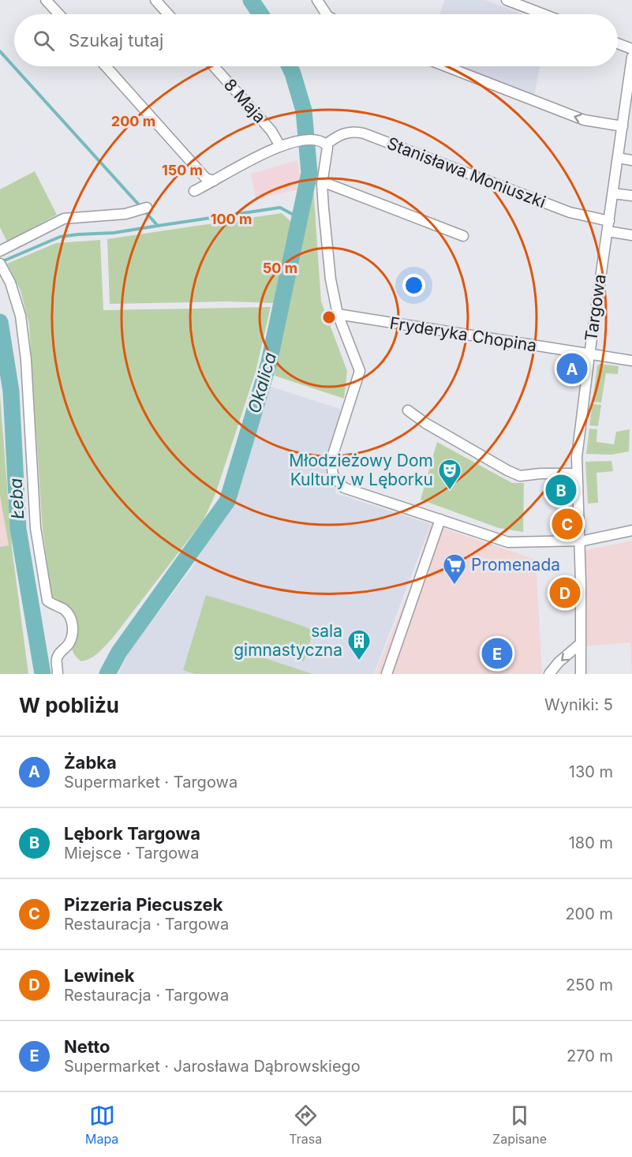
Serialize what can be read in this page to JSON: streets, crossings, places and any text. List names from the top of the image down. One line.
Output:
{"streets":{"street":["8 Maja","Stanisława Moniuszki","Targowa","Fryderyka Chopina"]},"crossings":[["Stanisława Moniuszki","Targowa"],["Targowa","Fryderyka Chopina"]],"water":["Okalica","Łeba"],"places":{"theatre":["Młodzieżowy Dom Kultury w Lęborku"],"supermarket":["Promenada"],"building":["sala gimnastyczna"]},"page":{"search":"Szukaj tutaj","pins":["A","B","C","D","E"],"heading":["W pobliżu","Wyniki: 5"],"list":[{"mark":"A","name":"Żabka","note":"Supermarket · Targowa","value":"130 m"},{"mark":"B","name":"Lębork Targowa","note":"Miejsce · Targowa","value":"180 m"},{"mark":"C","name":"Pizzeria Piecuszek","note":"Restauracja · Targowa","value":"200 m"},{"mark":"D","name":"Lewinek","note":"Restauracja · Targowa","value":"250 m"},{"mark":"E","name":"Netto","note":"Supermarket · Jarosława Dąbrowskiego","value":"270 m"}],"nav":["Mapa","Trasa","Zapisane"]},"rings":["200 m","150 m","100 m","50 m"]}
